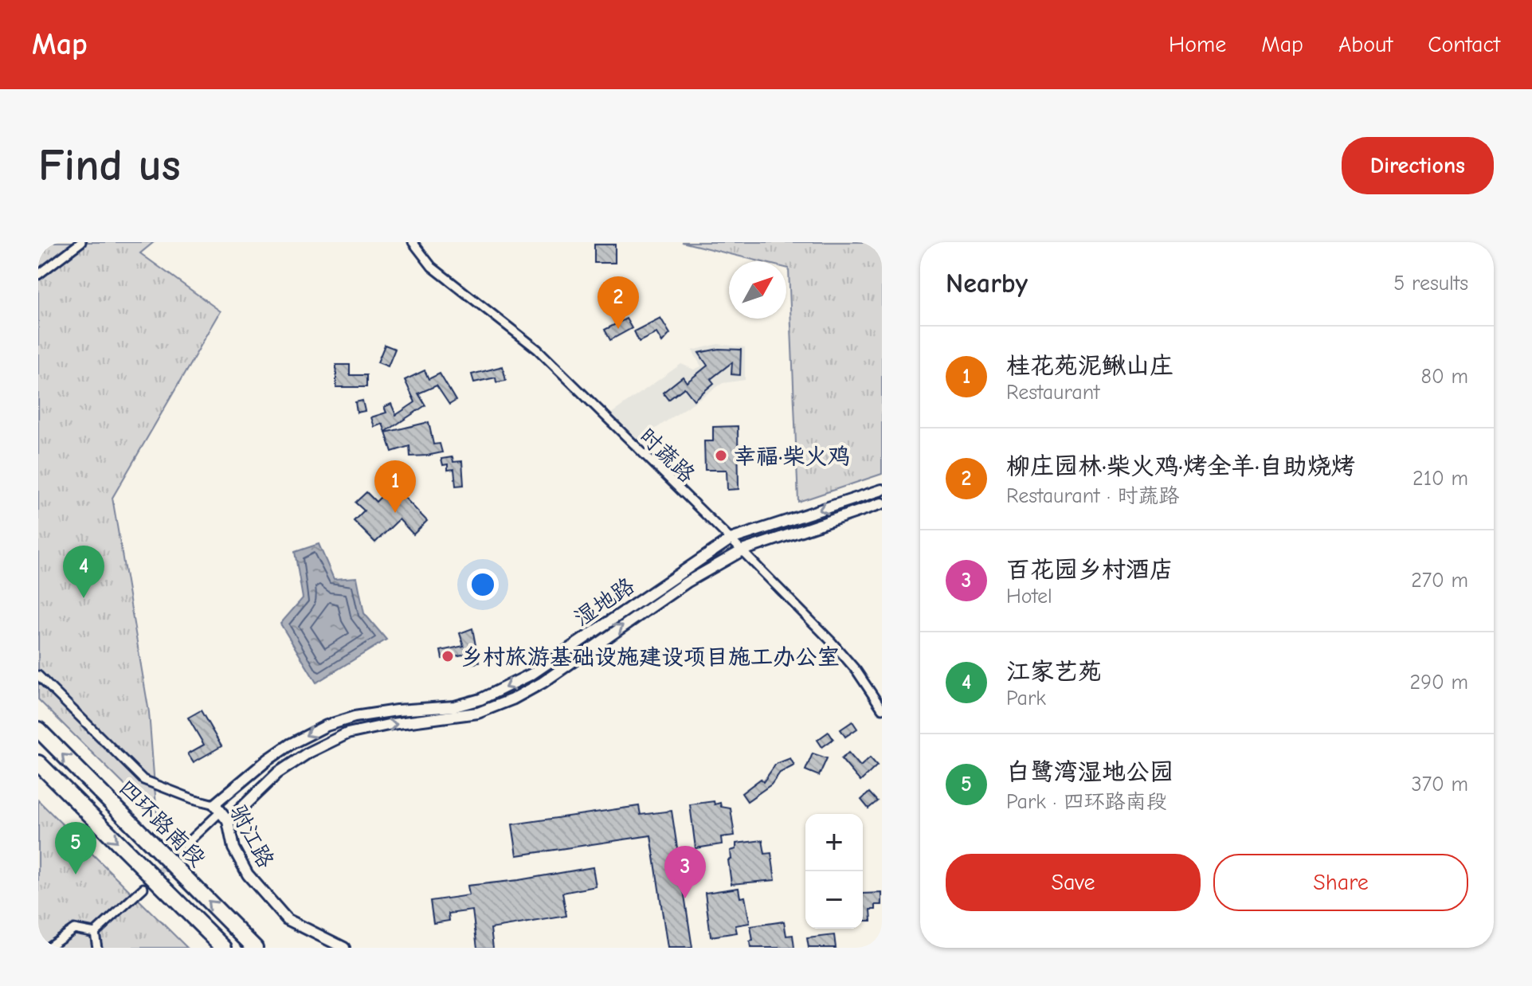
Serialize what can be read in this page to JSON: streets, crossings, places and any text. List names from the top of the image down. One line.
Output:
{"streets":{"highway":["四环路南段"],"street":["时蔬路","湿地路","驸江路"]},"crossings":[["时蔬路","湿地路"],["湿地路","驸江路"]],"places":["幸福·柴火鸡","乡村旅游基础设施建设项目施工办公室"],"north":"top right","page":{"header":"Map","nav":["Home","Map","About","Contact"],"buttons":["Directions",["Save","Share"]],"title":"Find us","heading":["Nearby","5 results"],"pins":["2","1","4","5","3"],"list":[{"mark":"1","name":"桂花苑泥鳅山庄","note":"Restaurant","value":"80 m"},{"mark":"2","name":"柳庄园林·柴火鸡·烤全羊·自助烧烤","note":"Restaurant · 时蔬路","value":"210 m"},{"mark":"3","name":"百花园乡村酒店","note":"Hotel","value":"270 m"},{"mark":"4","name":"江家艺苑","note":"Park","value":"290 m"},{"mark":"5","name":"白鹭湾湿地公园","note":"Park · 四环路南段","value":"370 m"}],"map_buttons":["+","−"]}}
